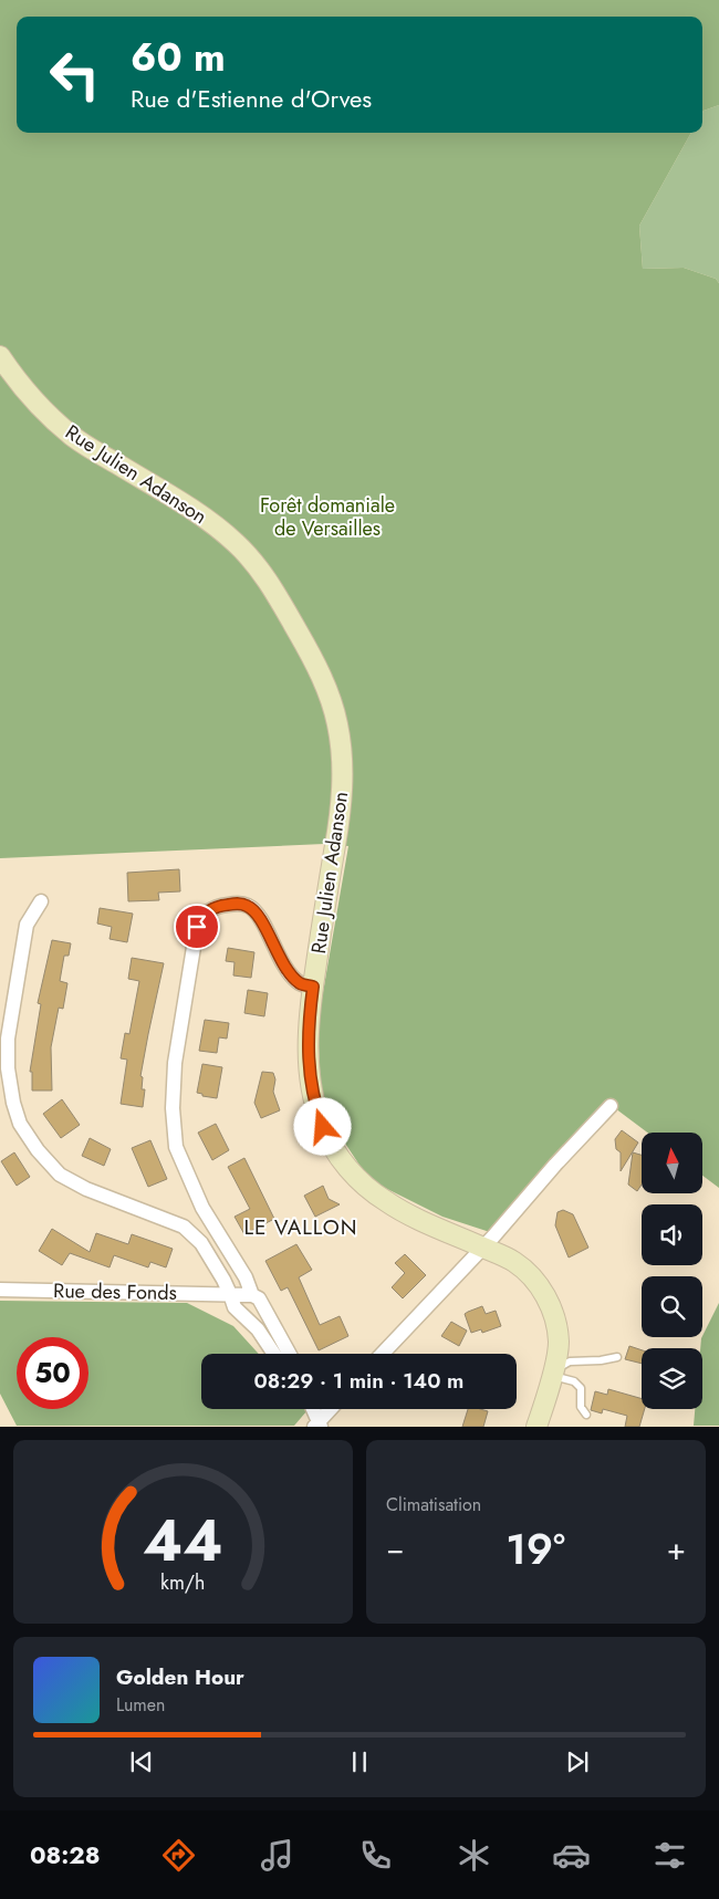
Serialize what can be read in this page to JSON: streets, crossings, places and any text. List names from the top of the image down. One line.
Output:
{"streets":{"main road":["Rue Julien Adanson"],"street":["Rue des Fonds"]},"districts":["LE VALLON"],"parks":["Forêt domaniale de Versailles"],"north":"top","page":{"turn":["60 m","Rue d'Estienne d'Orves"],"limit":"50","trip":"08:29 · 1 min · 140 m","tile":"Climatisation","heat":["−","19°","+"],"song":["Golden Hour","Lumen"],"tabs":"08:28","gauge":["44","km/h"]}}
